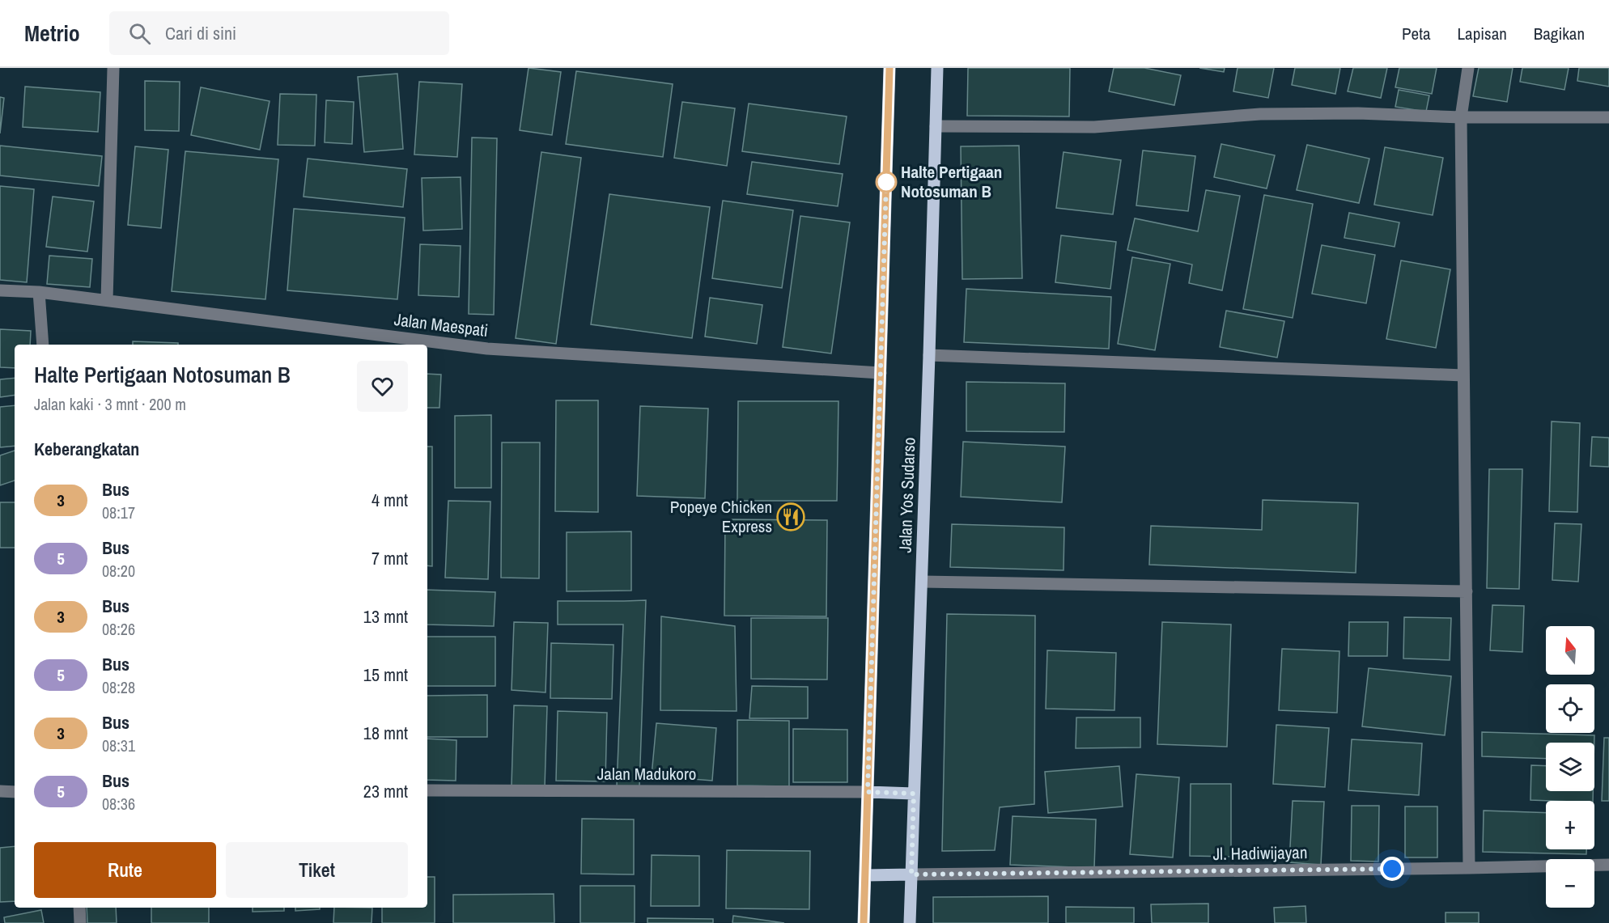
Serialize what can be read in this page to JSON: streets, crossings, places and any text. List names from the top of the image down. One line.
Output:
{"streets":{"main road":["Jalan Yos Sudarso"],"street":["Jalan Maespati","Jalan Madukoro","Jl. Hadiwijayan"]},"crossings":[["Jalan Maespati","Jalan Yos Sudarso"],["Jalan Yos Sudarso","Jalan Madukoro"],["Jalan Yos Sudarso","Jl. Hadiwijayan"]],"places":{"other":["Halte Pertigaan Notosuman B"],"restaurant":["Popeye Chicken Express"]},"lines":["bus line 3"],"north":"top","page":{"header":"Metrio","search":"Cari di sini","nav":["Peta","Lapisan","Bagikan"],"heading":[["Halte Pertigaan Notosuman B","Jalan kaki · 3 mnt · 200 m"],"Keberangkatan"],"list":[{"mark":"3","name":"Bus","note":"08:17","value":"4 mnt"},{"mark":"5","name":"Bus","note":"08:20","value":"7 mnt"},{"mark":"3","name":"Bus","note":"08:26","value":"13 mnt"},{"mark":"5","name":"Bus","note":"08:28","value":"15 mnt"},{"mark":"3","name":"Bus","note":"08:31","value":"18 mnt"},{"mark":"5","name":"Bus","note":"08:36","value":"23 mnt"}],"map_buttons":["+","−"],"buttons":["Rute","Tiket"]}}
